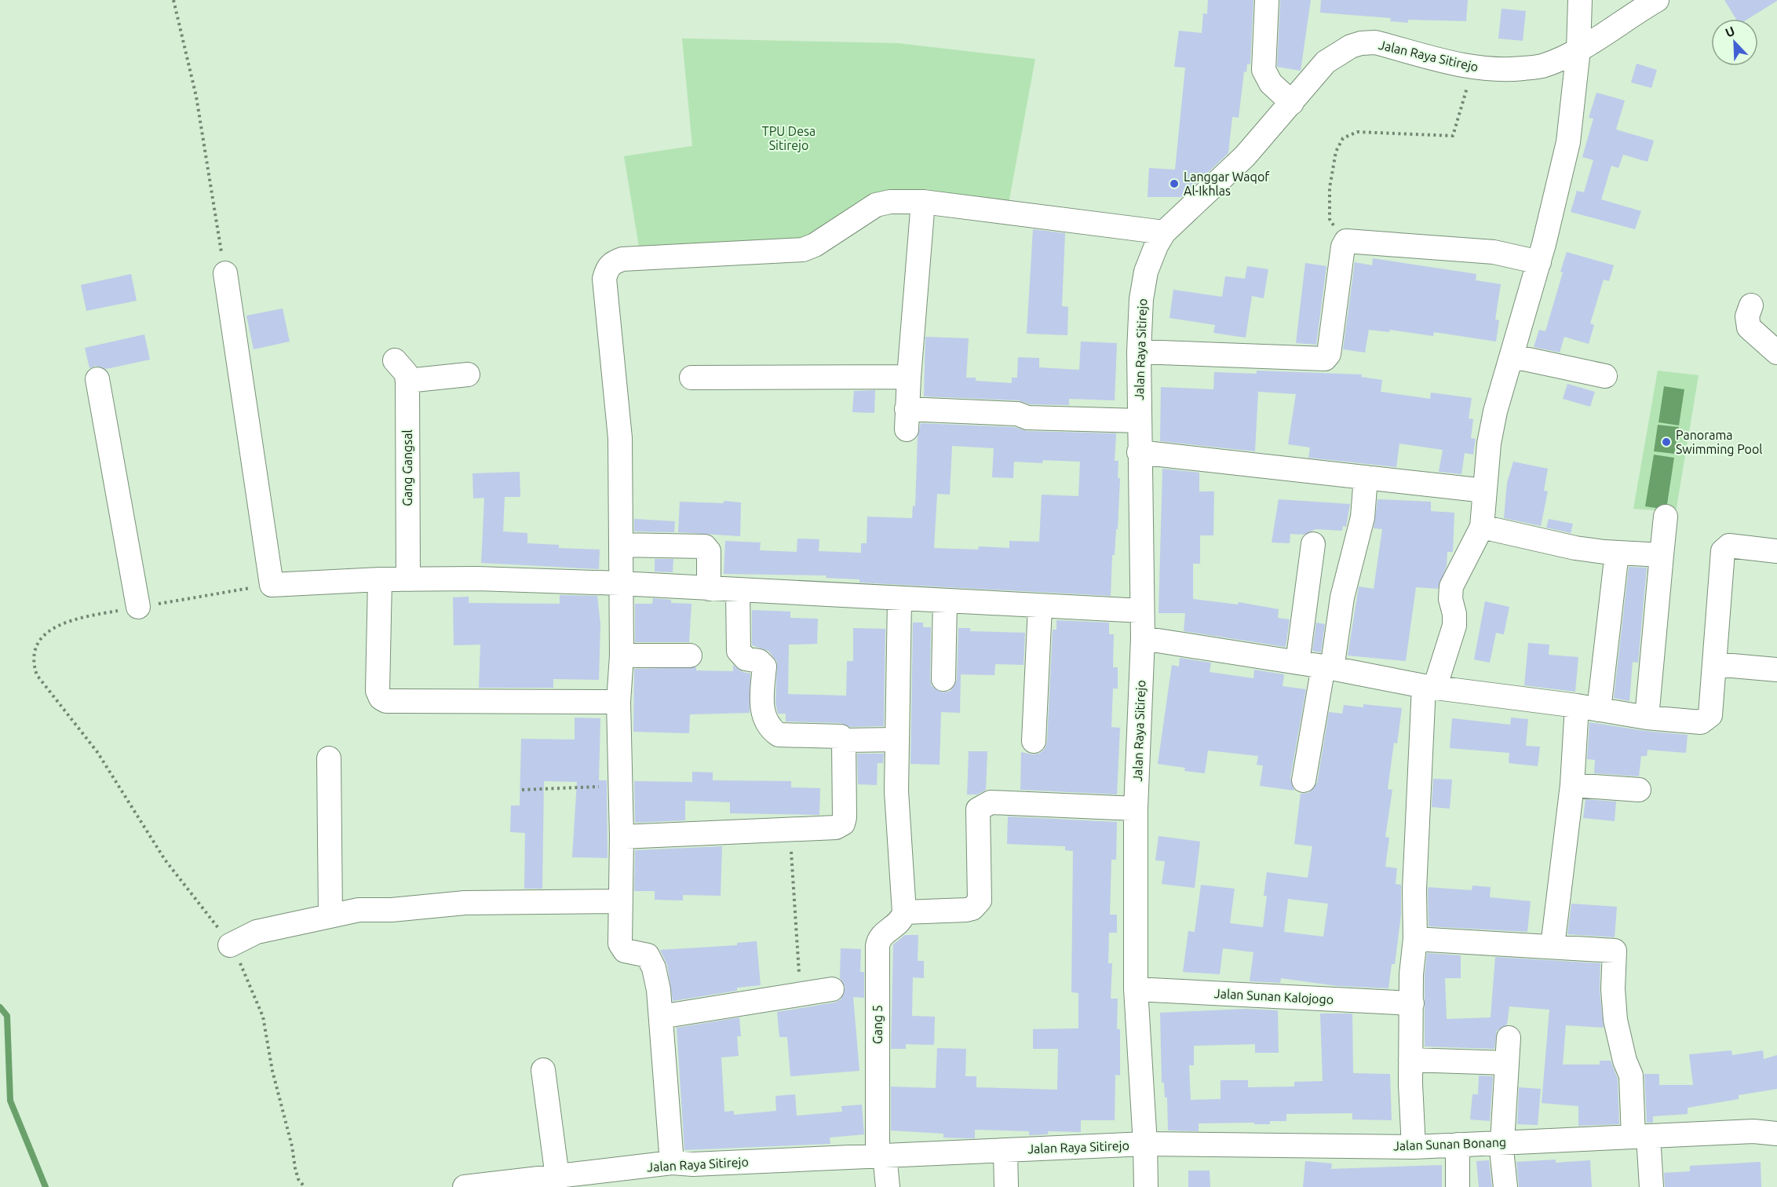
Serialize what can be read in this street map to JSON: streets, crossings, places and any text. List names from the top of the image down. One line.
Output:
{"streets":{"street":["Jalan Raya Sitirejo","Gang Gangsal","Jalan Sunan Kalojogo","Gang 5","Jalan Sunan Bonang"]},"crossings":[["Jalan Raya Sitirejo","Jalan Sunan Kalojogo"],["Jalan Raya Sitirejo","Gang 5"],["Jalan Raya Sitirejo","Jalan Sunan Bonang"]],"parks":["TPU Desa Sitirejo"],"places":["Langgar Waqof Al-Ikhlas","Panorama Swimming Pool"],"north":"top left"}
